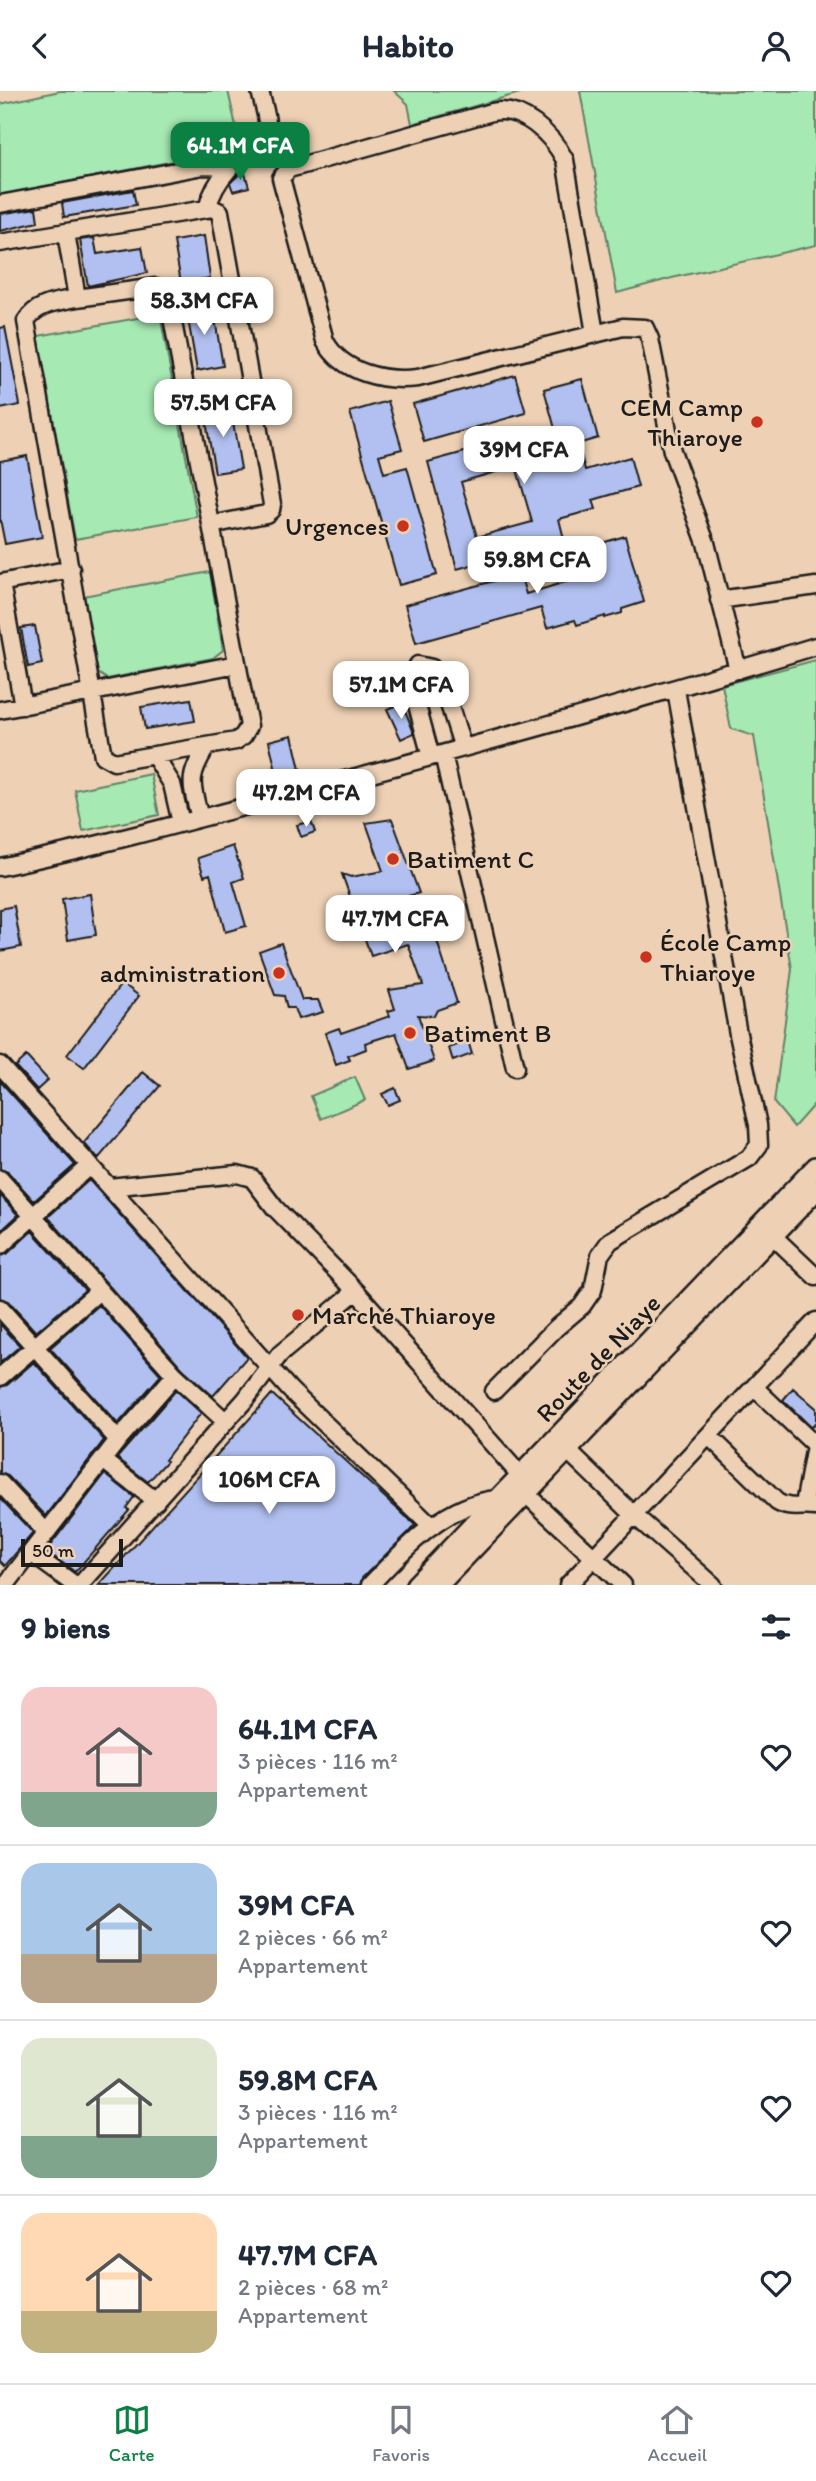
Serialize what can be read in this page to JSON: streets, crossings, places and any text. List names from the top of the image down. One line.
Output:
{"streets":{"main road":["Route de Niaye"]},"places":["CEM Camp Thiaroye","Urgences","Batiment C","École Camp Thiaroye","administration","Batiment B","Marché Thiaroye"],"scale_bar":"50 m","page":{"header":"Habito","price":["64.1M CFA","58.3M CFA","57.5M CFA","39M CFA","59.8M CFA","57.1M CFA","47.2M CFA","47.7M CFA","106M CFA"],"scale":"50 m","heading":"9 biens","list":[{"name":"64.1M CFA","note":"3 pièces · 116 m² · Appartement"},{"name":"39M CFA","note":"2 pièces · 66 m² · Appartement"},{"name":"59.8M CFA","note":"3 pièces · 116 m² · Appartement"},{"name":"47.7M CFA","note":"2 pièces · 68 m² · Appartement"}],"tabs":["Carte","Favoris","Accueil"]}}
